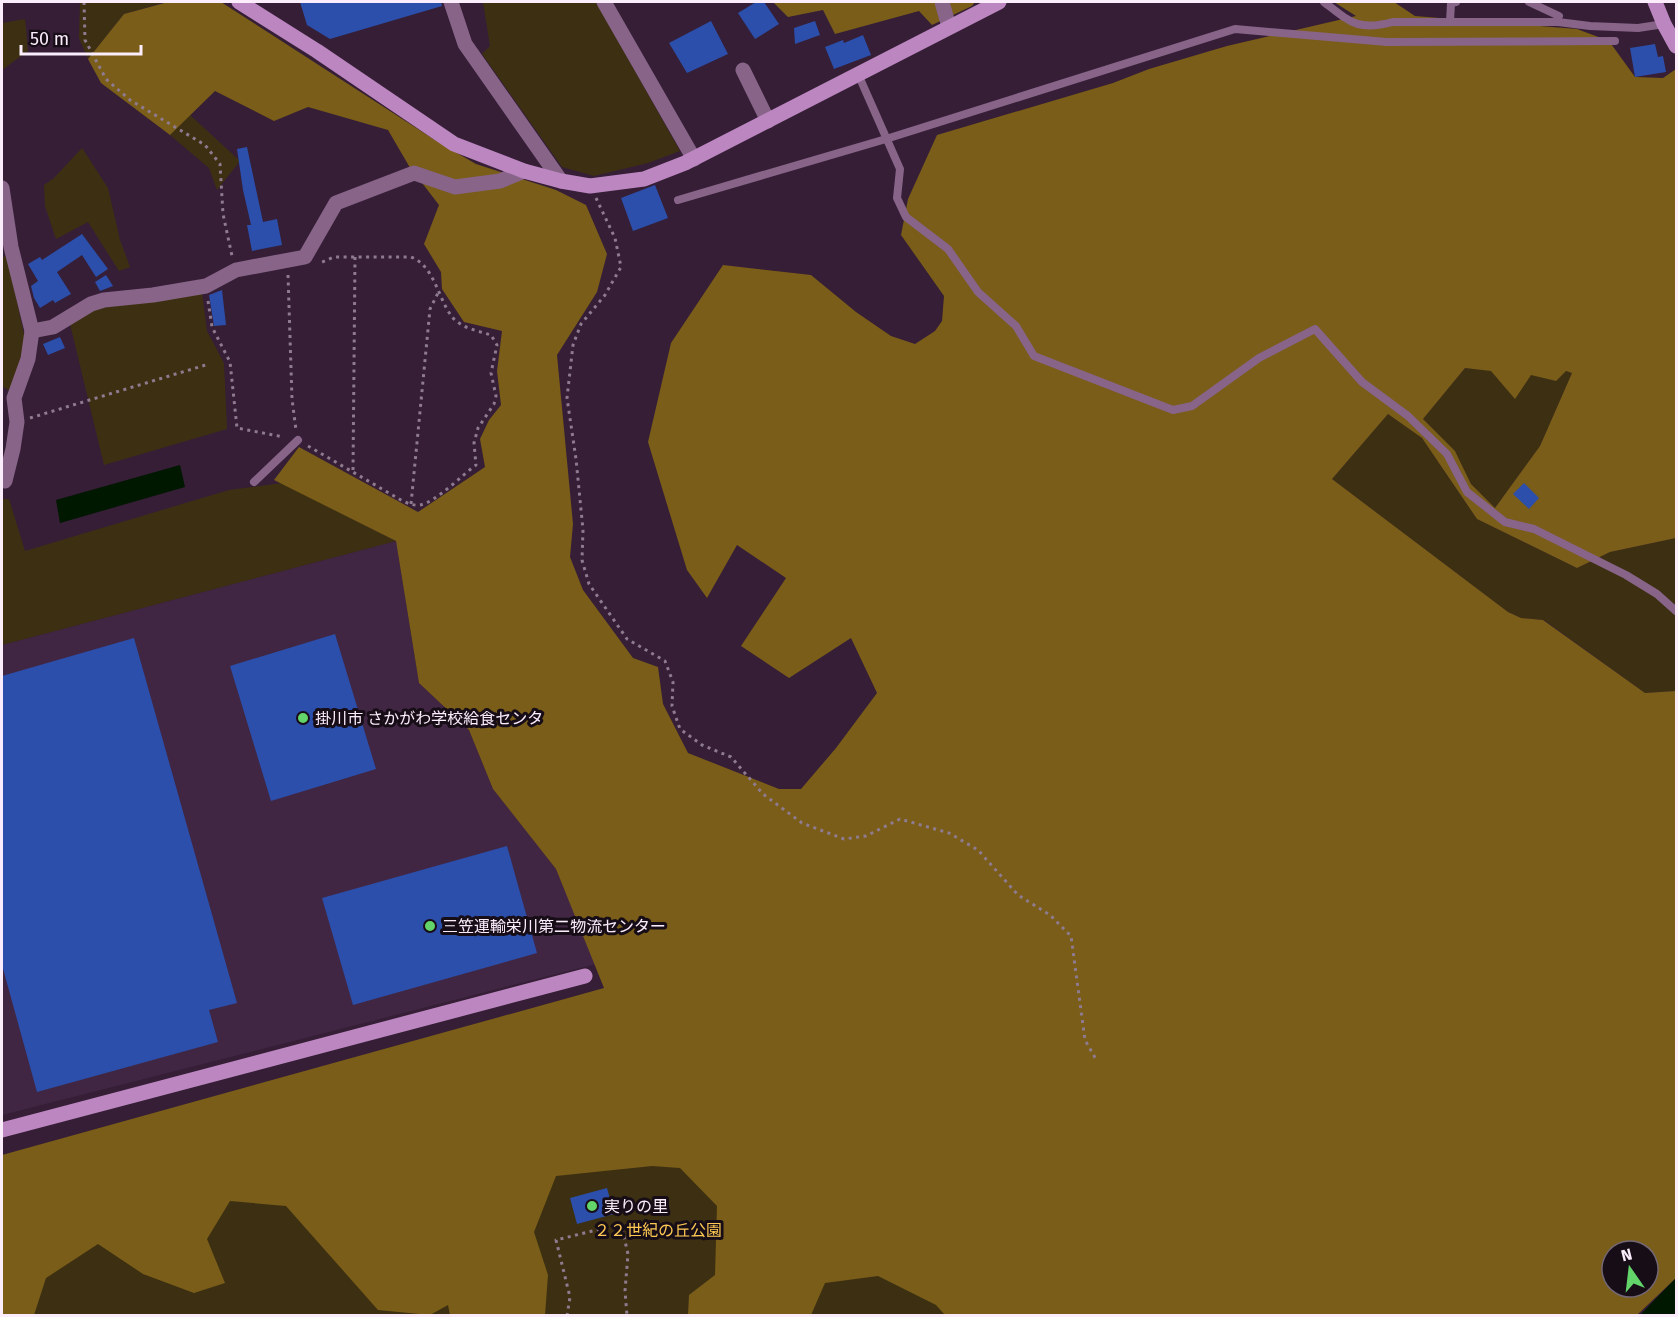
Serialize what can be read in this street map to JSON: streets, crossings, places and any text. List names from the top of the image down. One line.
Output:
{"parks":["２２世紀の丘公園"],"places":["掛川市 さかがわ学校給食センタ","三笠運輸栄川第二物流センター","実りの里"],"scale_bar":"50 m","north":"top"}
